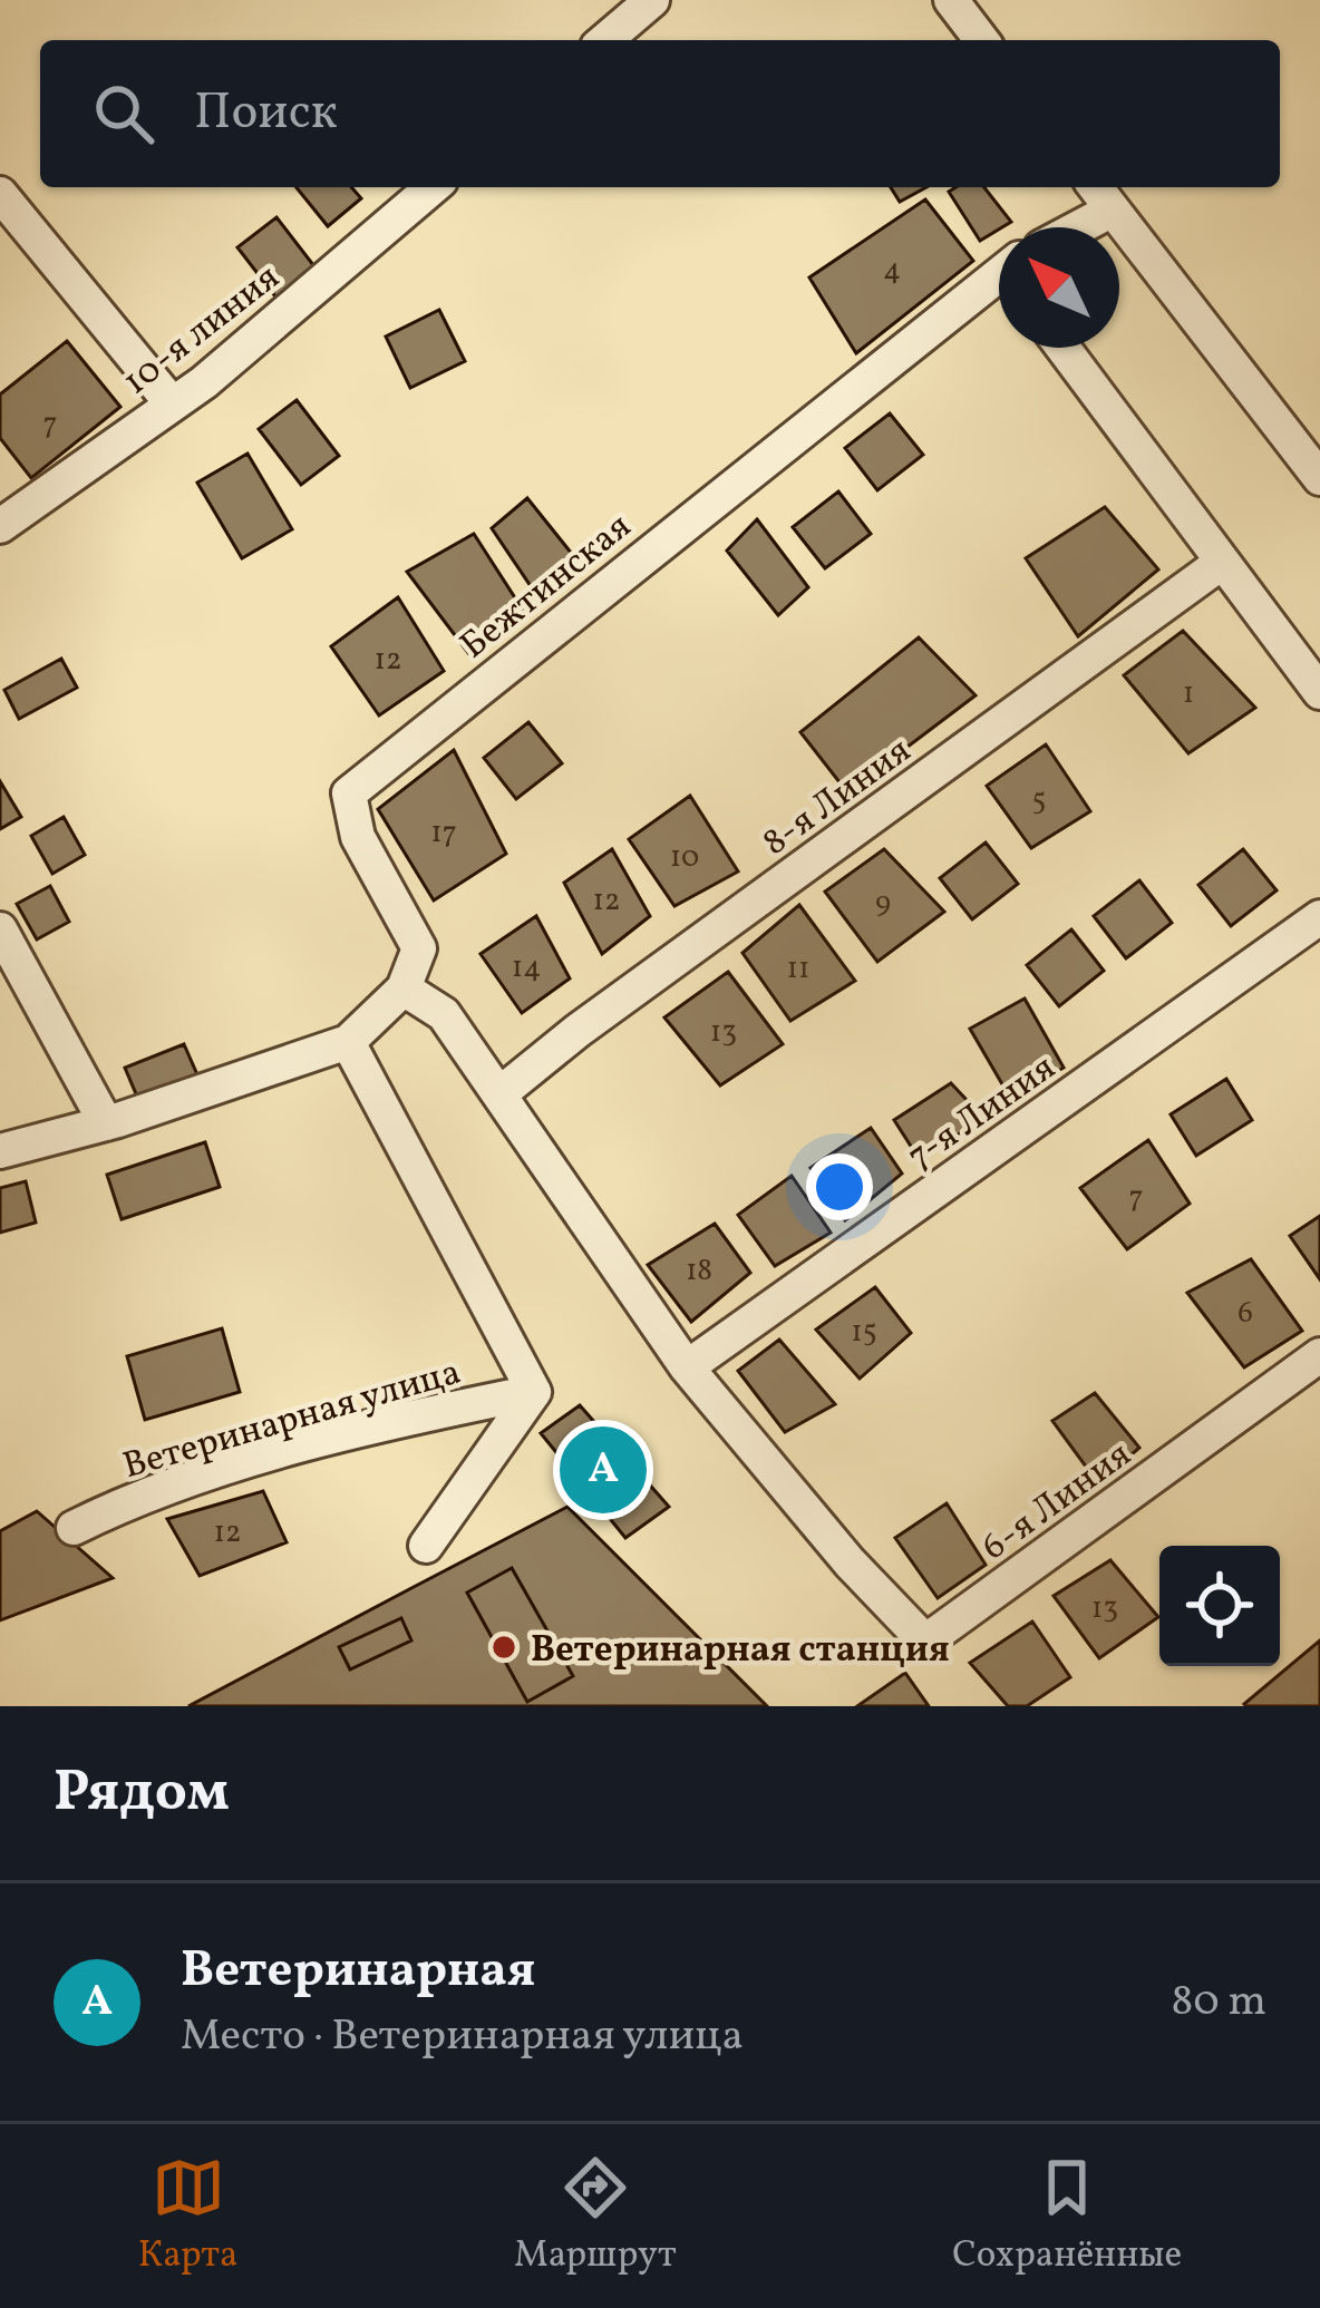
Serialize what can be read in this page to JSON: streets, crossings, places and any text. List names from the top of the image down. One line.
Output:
{"streets":{"street":["10-я линия","Бежтинская","8-я Линия","7-я Линия","Ветеринарная улица","6-я Линия"]},"crossings":[["7-я Линия","6-я Линия"]],"places":["Ветеринарная станция"],"house_numbers":["4","7","12","1","5","17","10","12","9","14","11","13","7","18","6","15","12","13"],"north":"top left","page":{"search":"Поиск","pins":"A","heading":"Рядом","list":[{"mark":"A","name":"Ветеринарная","note":"Место · Ветеринарная улица","value":"80 m"}],"nav":["Карта","Маршрут","Сохранённые"]}}
